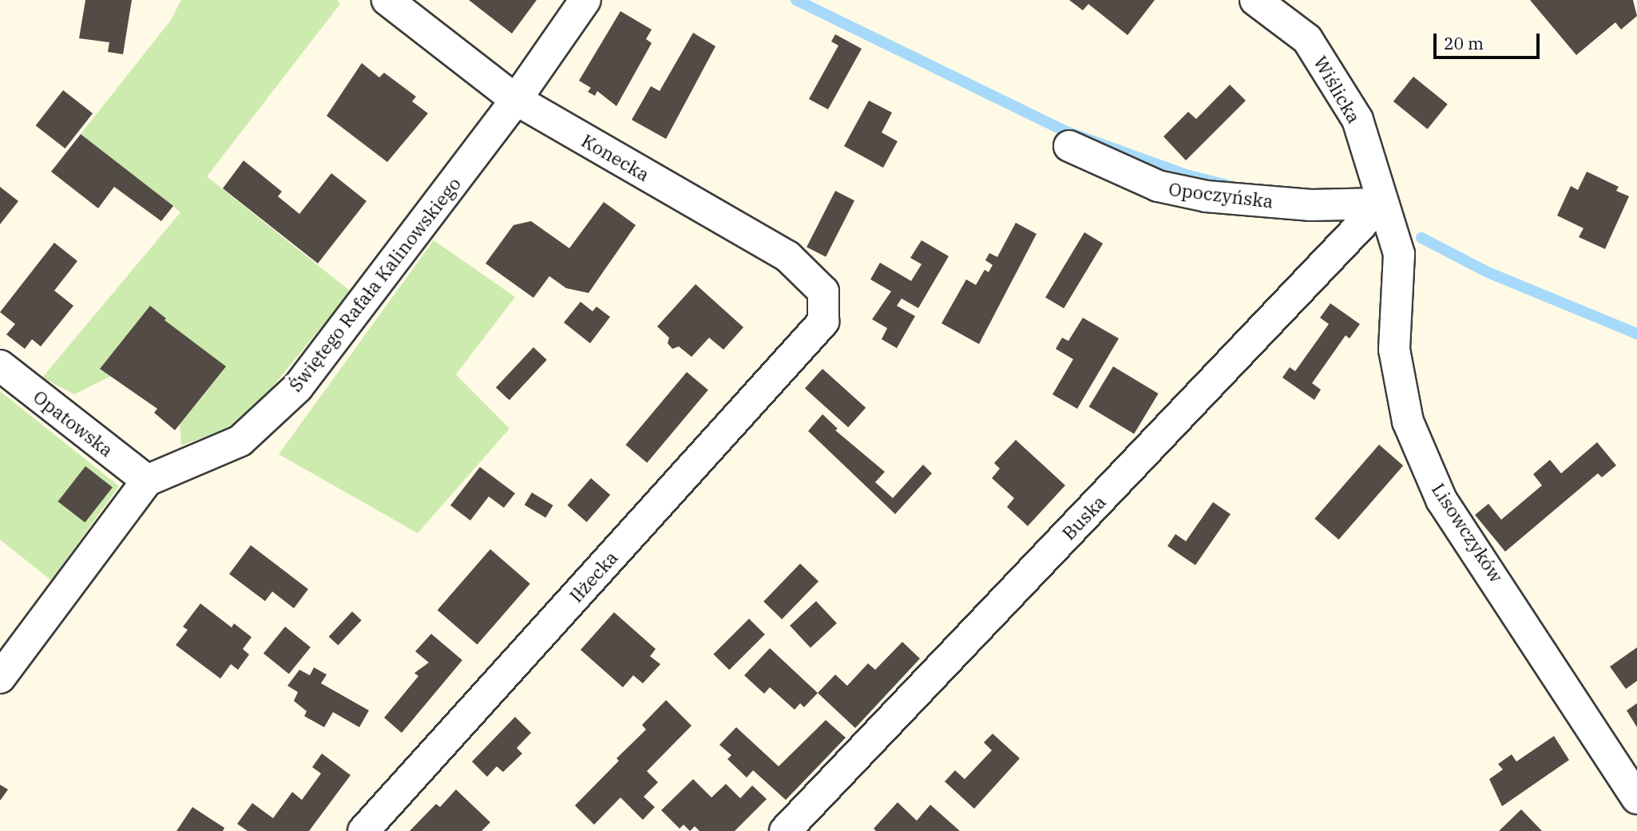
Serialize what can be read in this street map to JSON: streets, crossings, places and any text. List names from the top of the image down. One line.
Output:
{"streets":{"street":["Wiślicka","Konecka","Opoczyńska","Świętego Rafała Kalinowskiego","Opatowska","Buska","Lisowczyków","Iłżecka"]},"crossings":[["Wiślicka","Opoczyńska"],["Wiślicka","Buska"],["Wiślicka","Lisowczyków"],["Konecka","Świętego Rafała Kalinowskiego"],["Konecka","Iłżecka"],["Opoczyńska","Buska"],["Opoczyńska","Lisowczyków"],["Świętego Rafała Kalinowskiego","Opatowska"],["Buska","Lisowczyków"]],"scale_bar":"20 m"}
